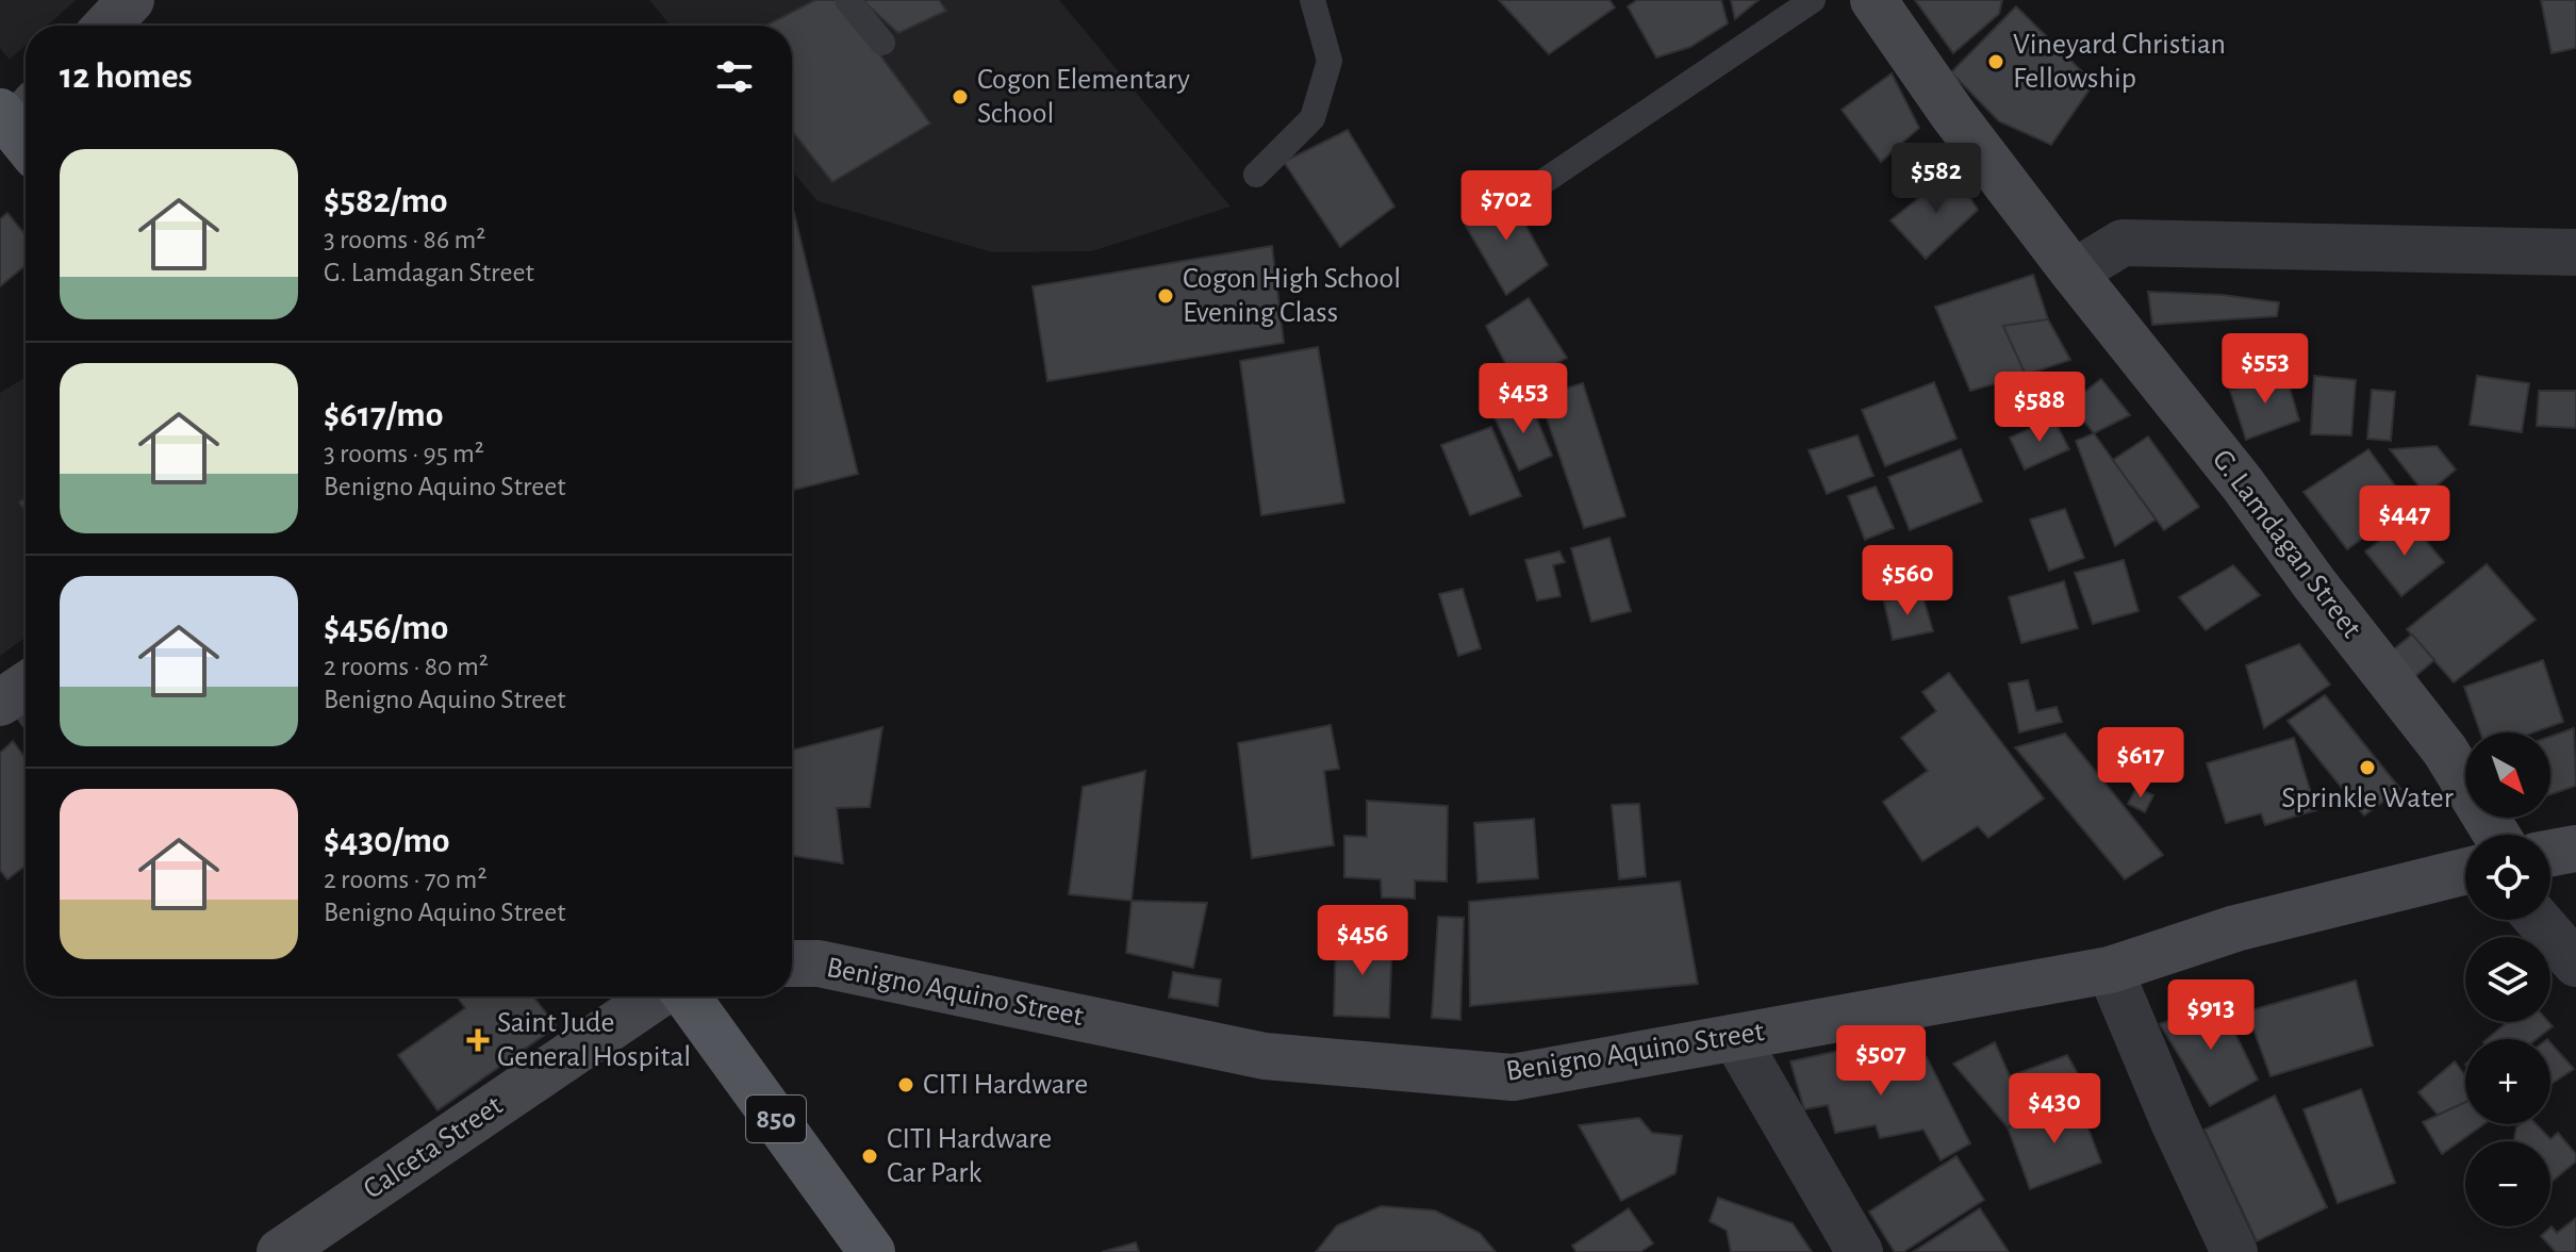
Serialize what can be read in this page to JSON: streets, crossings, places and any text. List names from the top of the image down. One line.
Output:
{"streets":{"main road":["G. Lamdagan Street","Benigno Aquino Street","850","Calceta Street"]},"places":{"other":["Vineyard Christian Fellowship","Cogon Elementary School","Cogon High School Evening Class","Sprinkle Water","CITI Hardware","CITI Hardware Car Park"],"health":["Saint Jude General Hospital"]},"north":"bottom right","page":{"heading":"12 homes","list":[{"name":"$582/mo","note":"3 rooms · 86 m² · G. Lamdagan Street"},{"name":"$617/mo","note":"3 rooms · 95 m² · Benigno Aquino Street"},{"name":"$456/mo","note":"2 rooms · 80 m² · Benigno Aquino Street"},{"name":"$430/mo","note":"2 rooms · 70 m² · Benigno Aquino Street"}],"price":["$582","$702","$553","$453","$588","$447","$560","$617","$456","$913","$507","$430"],"map_buttons":["+","−"]}}
